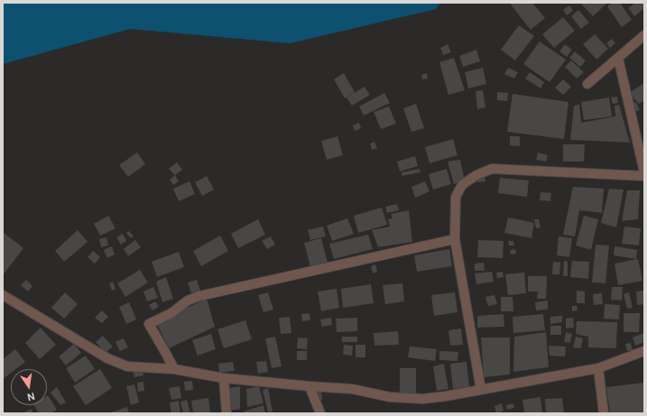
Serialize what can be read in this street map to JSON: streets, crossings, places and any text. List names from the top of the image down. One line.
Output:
{"north":"bottom"}
